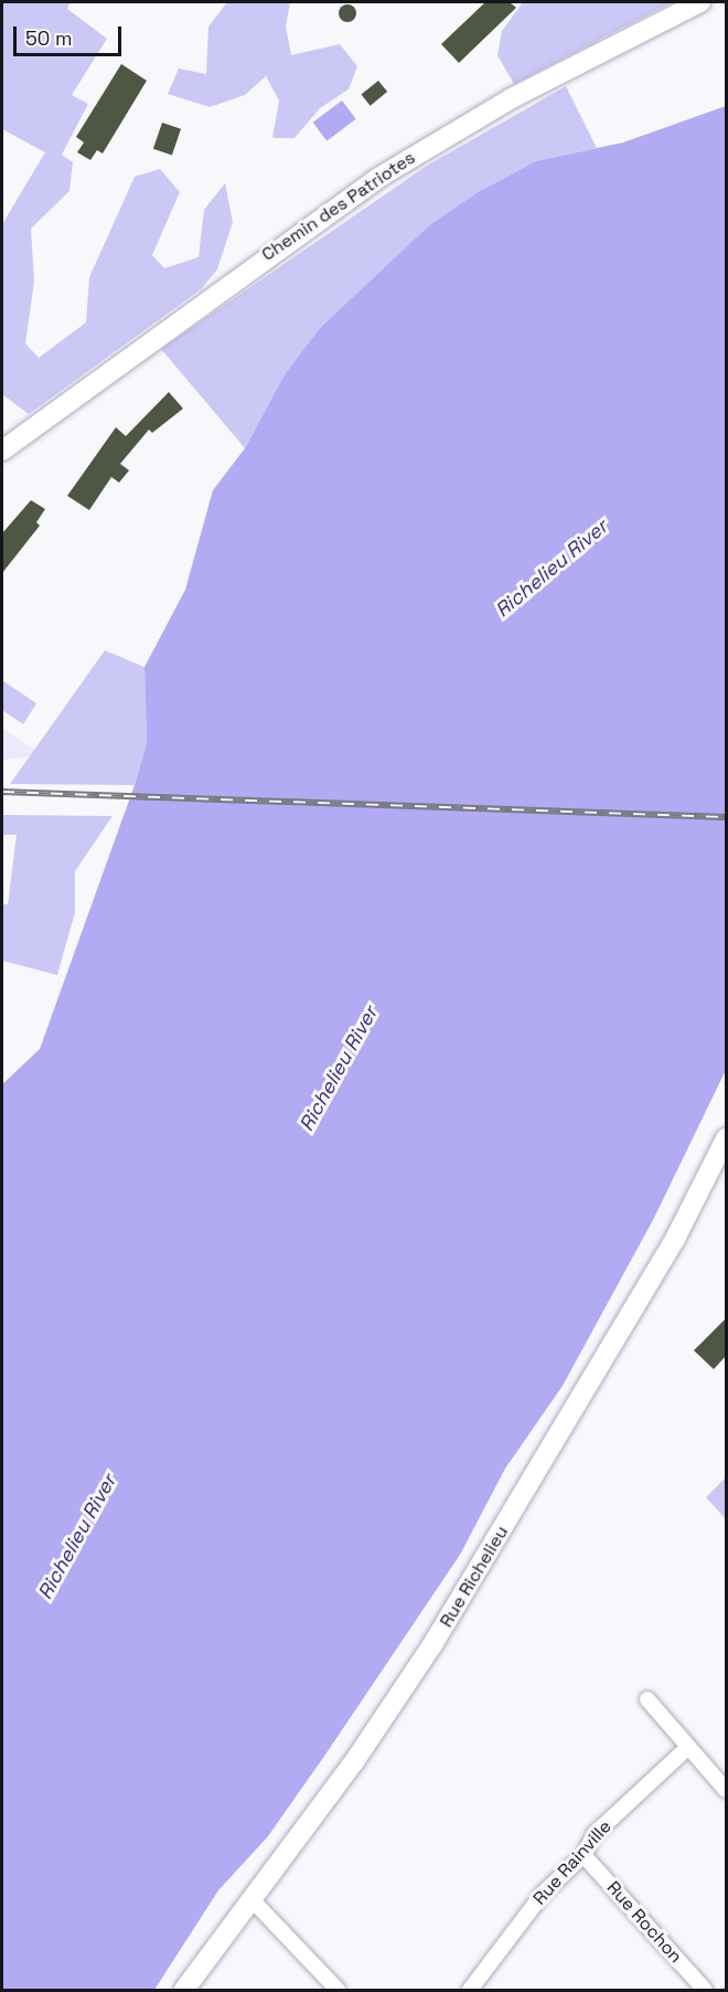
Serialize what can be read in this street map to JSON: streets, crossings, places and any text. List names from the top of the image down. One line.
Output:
{"streets":{"main road":["Chemin des Patriotes","Rue Richelieu"],"street":["Rue Rainville","Rue Rochon"]},"crossings":[["Rue Rainville","Rue Rochon"]],"water":["Richelieu River"],"scale_bar":"50 m"}
